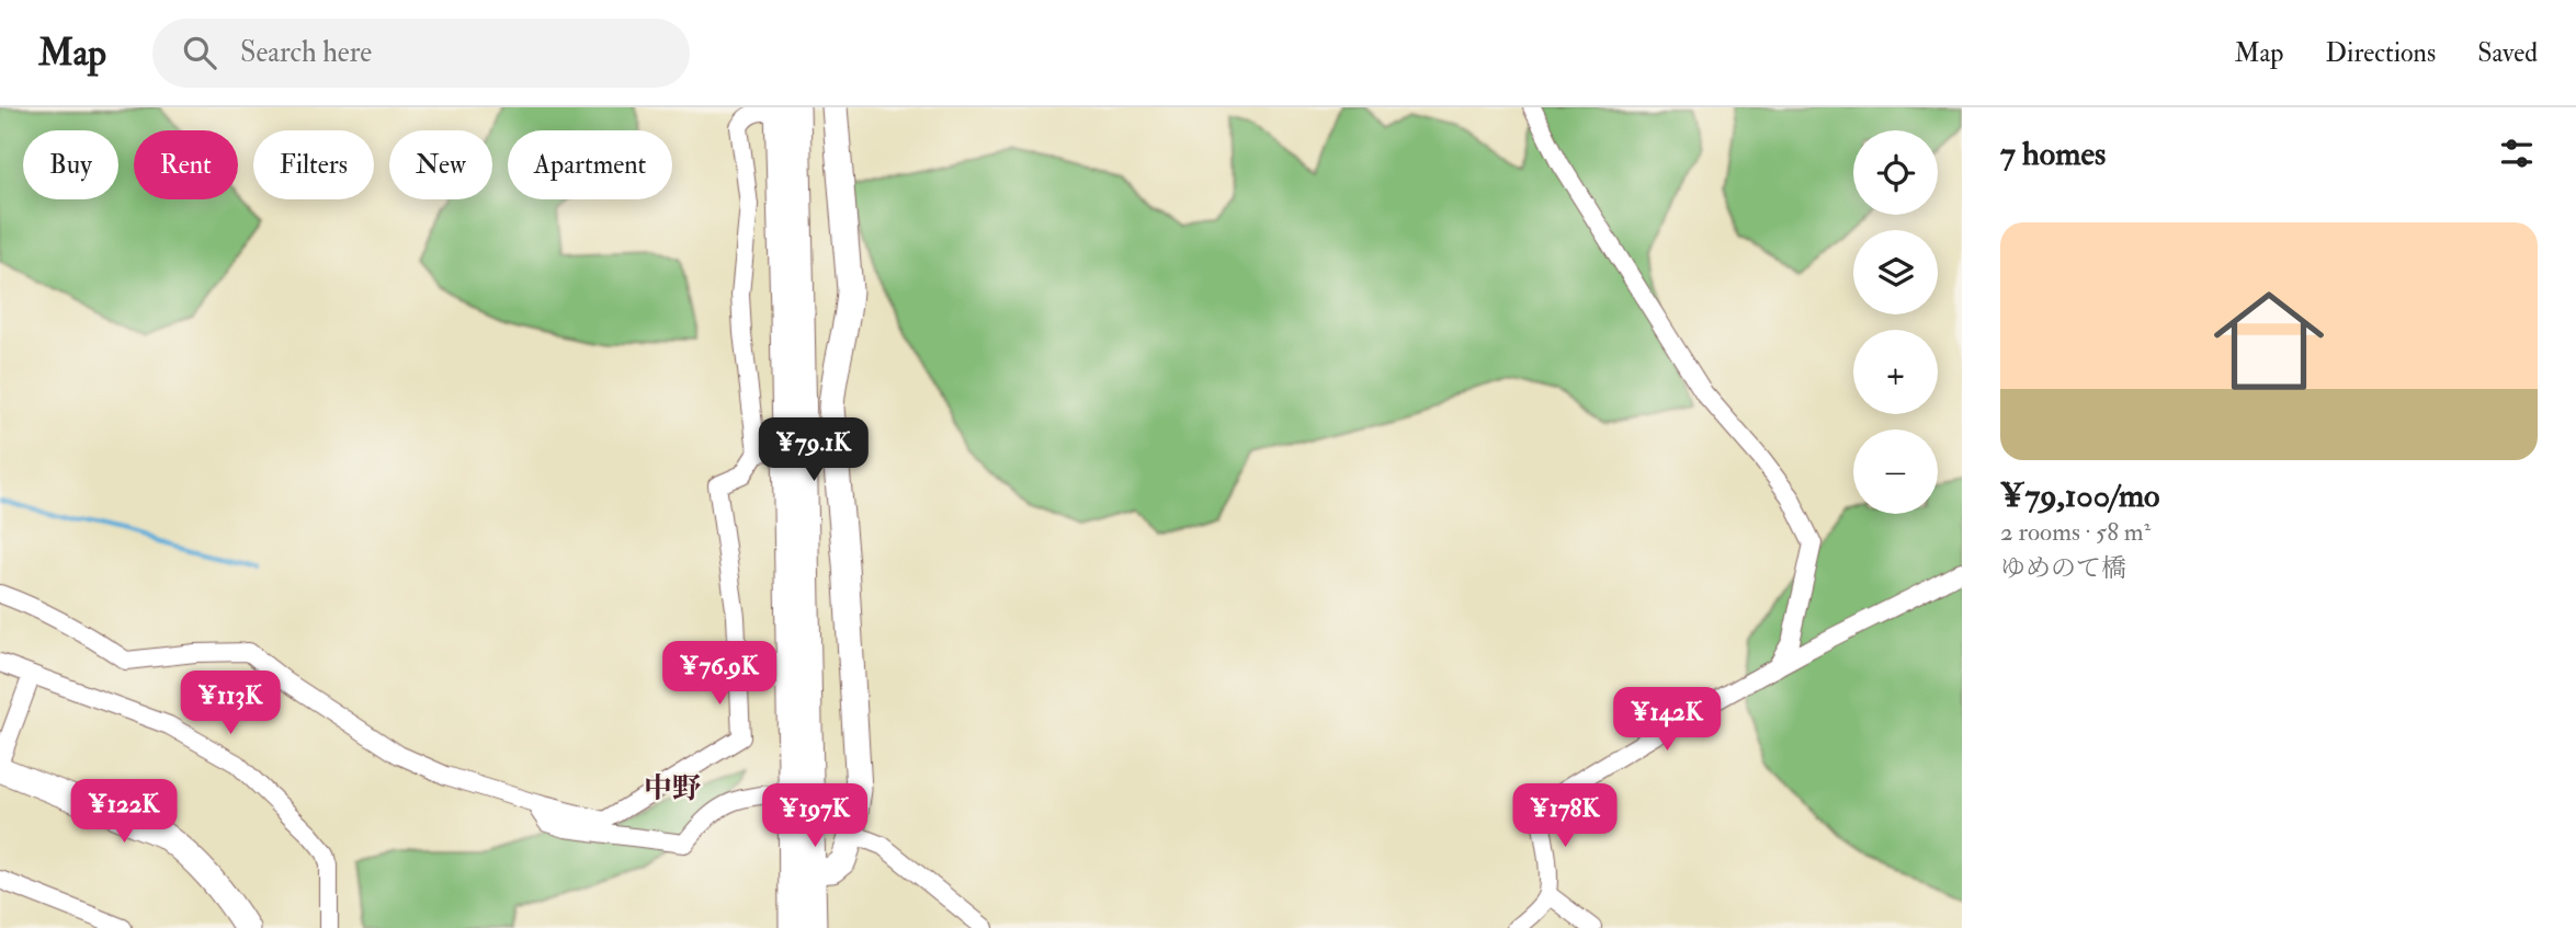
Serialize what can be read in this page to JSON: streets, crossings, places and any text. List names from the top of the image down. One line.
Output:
{"districts":["中野"],"page":{"header":"Map","search":"Search here","nav":["Map","Directions","Saved"],"heading":"7 homes","map_buttons":["+","−"],"chip":["Buy","Rent","Filters","New","Apartment"],"list":[{"name":"¥79,100/mo","note":"2 rooms · 58 m² · ゆめのて橋"}],"price":["¥79.1K","¥76.9K","¥113K","¥142K","¥122K","¥197K","¥178K"]}}
